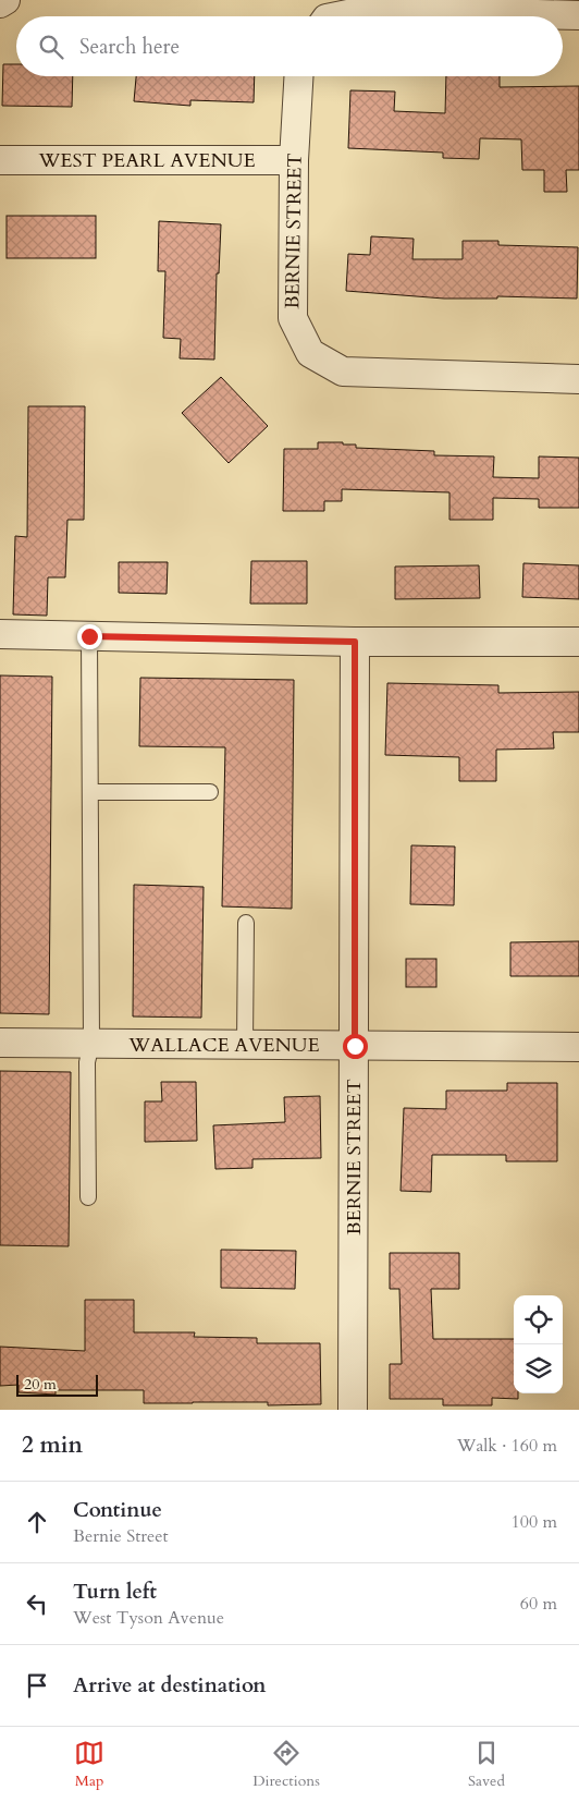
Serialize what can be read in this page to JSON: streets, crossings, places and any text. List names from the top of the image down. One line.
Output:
{"streets":{"street":["WEST PEARL AVENUE","BERNIE STREET","WALLACE AVENUE"]},"crossings":[["WEST PEARL AVENUE","BERNIE STREET"],["BERNIE STREET","WALLACE AVENUE"]],"scale_bar":"20 m","page":{"search":"Search here","scale":"20 m","heading":["2 min","Walk · 160 m"],"list":[["Continue","Bernie Street","100 m"],["Turn left","West Tyson Avenue","60 m"],"Arrive at destination"],"nav":["Map","Directions","Saved"]}}
